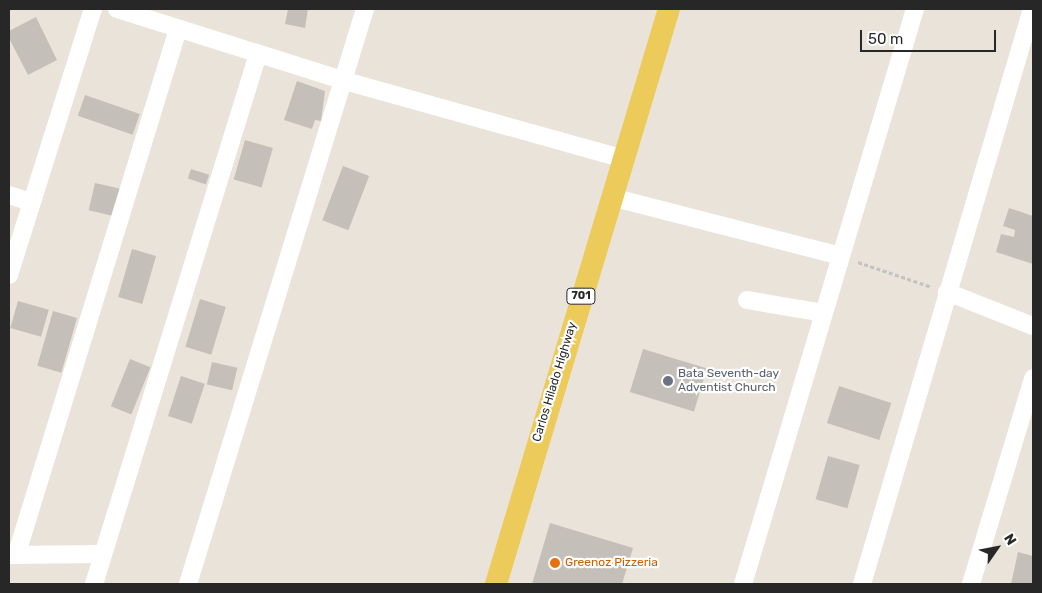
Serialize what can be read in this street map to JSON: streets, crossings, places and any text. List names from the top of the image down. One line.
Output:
{"streets":{"main road":["701","Carlos Hilado Highway"]},"places":["Bata Seventh-day Adventist Church","Greenoz Pizzeria"],"scale_bar":"50 m","north":"top right"}
